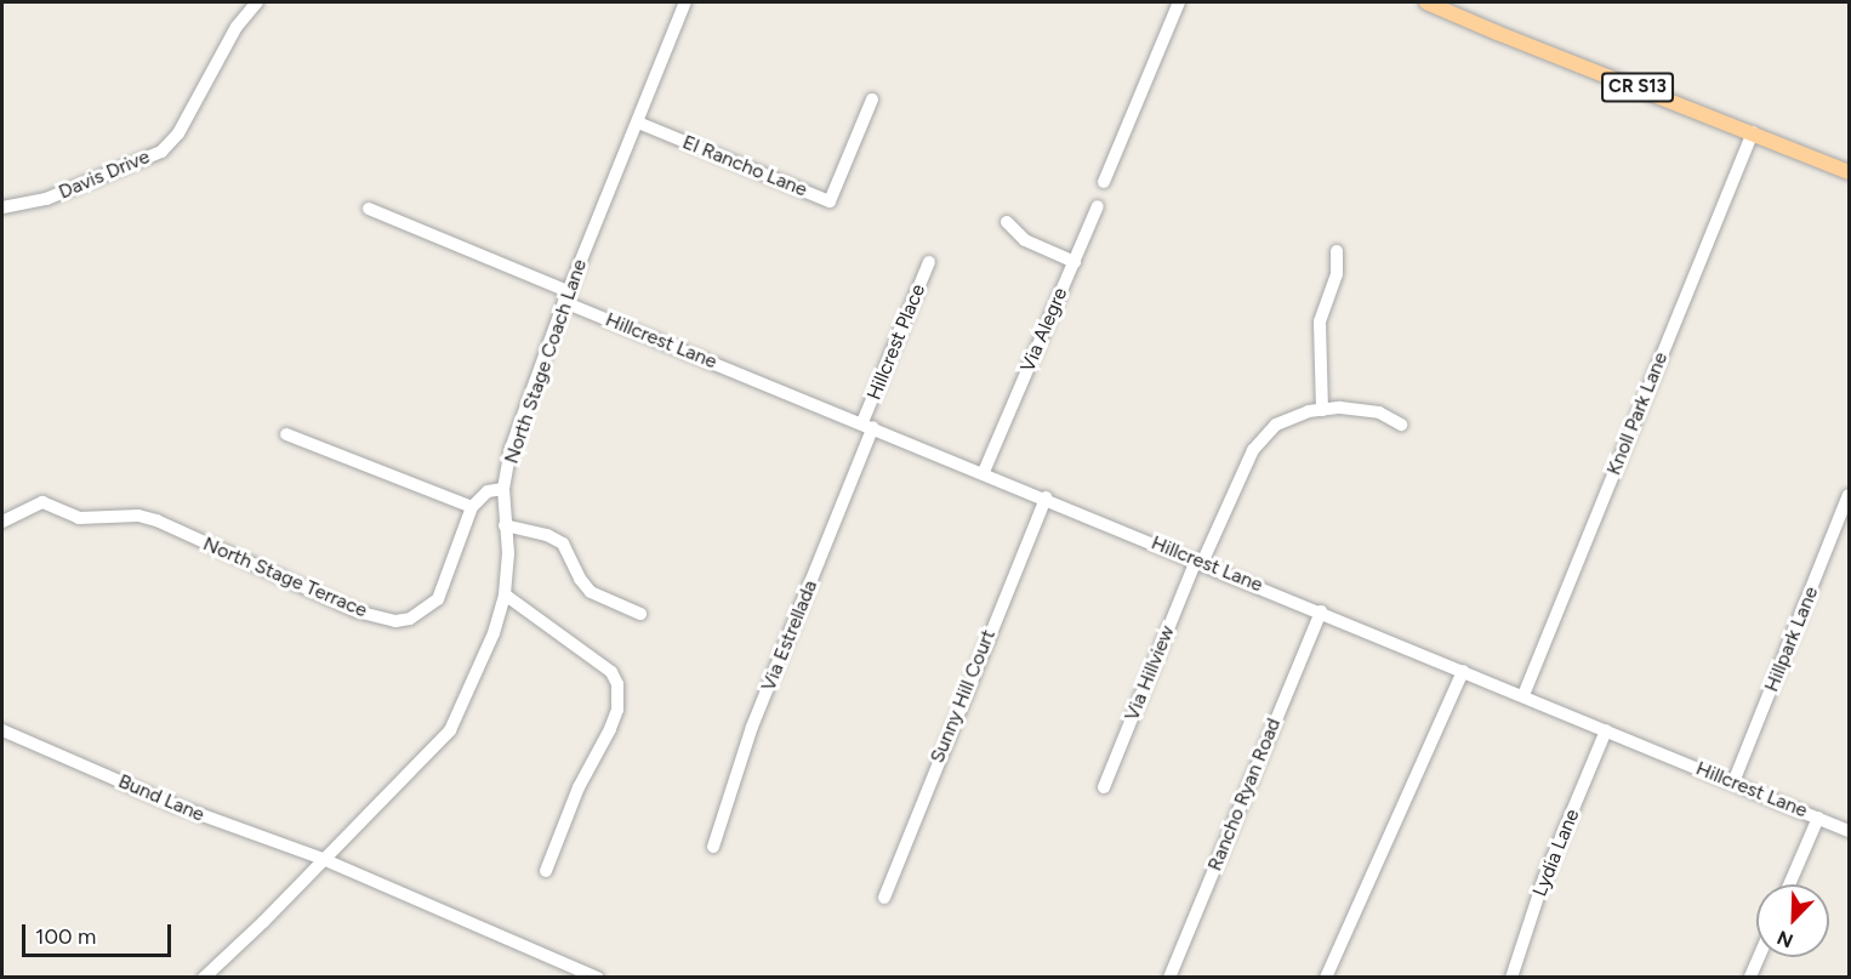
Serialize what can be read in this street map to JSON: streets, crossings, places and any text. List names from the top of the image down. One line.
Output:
{"streets":{"main road":["CR S13"],"street":["El Rancho Lane","Davis Drive","Via Alegre","Hillcrest Lane","Hillcrest Place","North Stage Coach Lane","Knoll Park Lane","North Stage Terrace","Via Estrellada","Hillpark Lane","Via Hillview","Sunny Hill Court","Rancho Ryan Road","Bund Lane","Lydia Lane"]},"crossings":[["CR S13","Knoll Park Lane"],["El Rancho Lane","North Stage Coach Lane"],["Via Alegre","Hillcrest Lane"],["Hillcrest Lane","Hillcrest Place"],["Hillcrest Lane","North Stage Coach Lane"],["Hillcrest Lane","Knoll Park Lane"],["Hillcrest Lane","Via Estrellada"],["Hillcrest Lane","Hillpark Lane"],["Hillcrest Lane","Via Hillview"],["Hillcrest Lane","Sunny Hill Court"],["Hillcrest Lane","Rancho Ryan Road"],["Hillcrest Lane","Lydia Lane"],["Hillcrest Place","Via Estrellada"],["North Stage Coach Lane","Bund Lane"]],"scale_bar":"100 m","north":"bottom left"}
